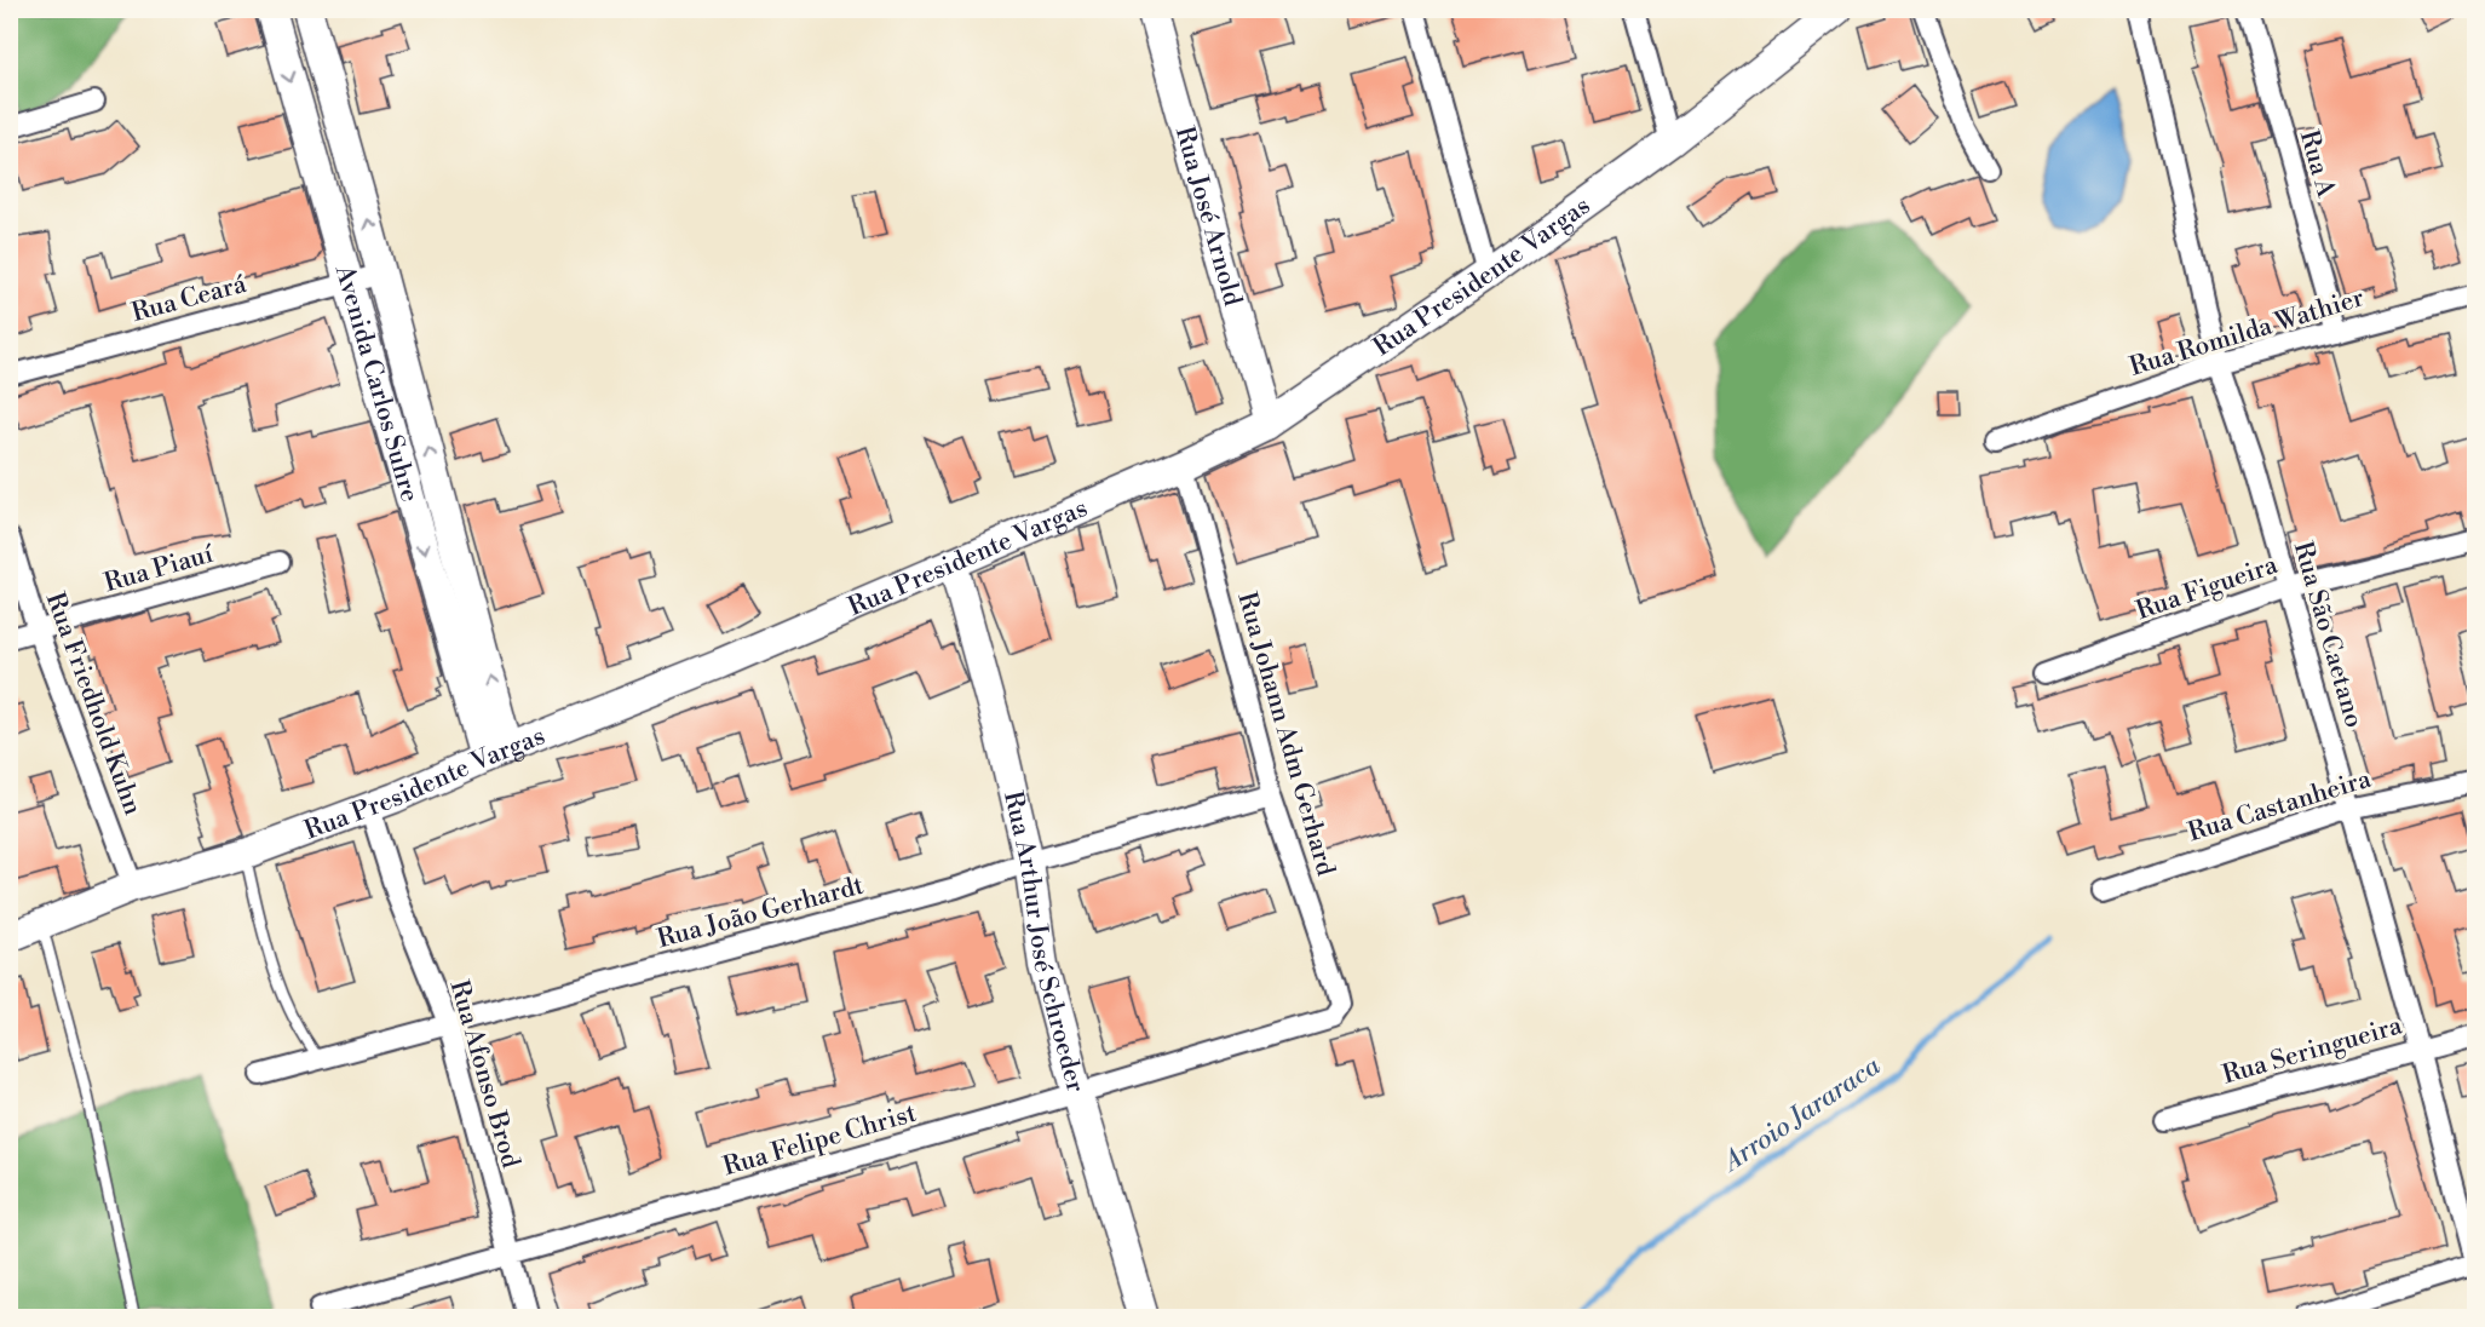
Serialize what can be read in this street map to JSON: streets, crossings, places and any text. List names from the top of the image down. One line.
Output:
{"streets":{"street":["Rua A","Rua José Arnold","Rua Presidente Vargas","Rua Ceará","Rua Romilda Wathier","Avenida Carlos Suhre","Rua Piauí","Rua Figueira","Rua São Caetano","Rua Friedhold Kuhn","Rua Johann Adm Gerhard","Rua Castanheira","Rua João Gerhardt","Rua Arthur José Schroeder","Rua Seringueira","Rua Afonso Brod","Rua Felipe Christ"]},"crossings":[["Rua A","Rua Romilda Wathier"],["Rua José Arnold","Rua Presidente Vargas"],["Rua Presidente Vargas","Avenida Carlos Suhre"],["Rua Presidente Vargas","Rua Friedhold Kuhn"],["Rua Presidente Vargas","Rua Johann Adm Gerhard"],["Rua Presidente Vargas","Rua Arthur José Schroeder"],["Rua Presidente Vargas","Rua Afonso Brod"],["Rua Ceará","Avenida Carlos Suhre"],["Rua Romilda Wathier","Rua São Caetano"],["Rua Piauí","Rua Friedhold Kuhn"],["Rua Figueira","Rua São Caetano"],["Rua São Caetano","Rua Castanheira"],["Rua São Caetano","Rua Seringueira"],["Rua Johann Adm Gerhard","Rua João Gerhardt"],["Rua Johann Adm Gerhard","Rua Felipe Christ"],["Rua João Gerhardt","Rua Arthur José Schroeder"],["Rua João Gerhardt","Rua Afonso Brod"],["Rua Arthur José Schroeder","Rua Felipe Christ"],["Rua Afonso Brod","Rua Felipe Christ"]],"water":["Arroio Jararaca"]}
